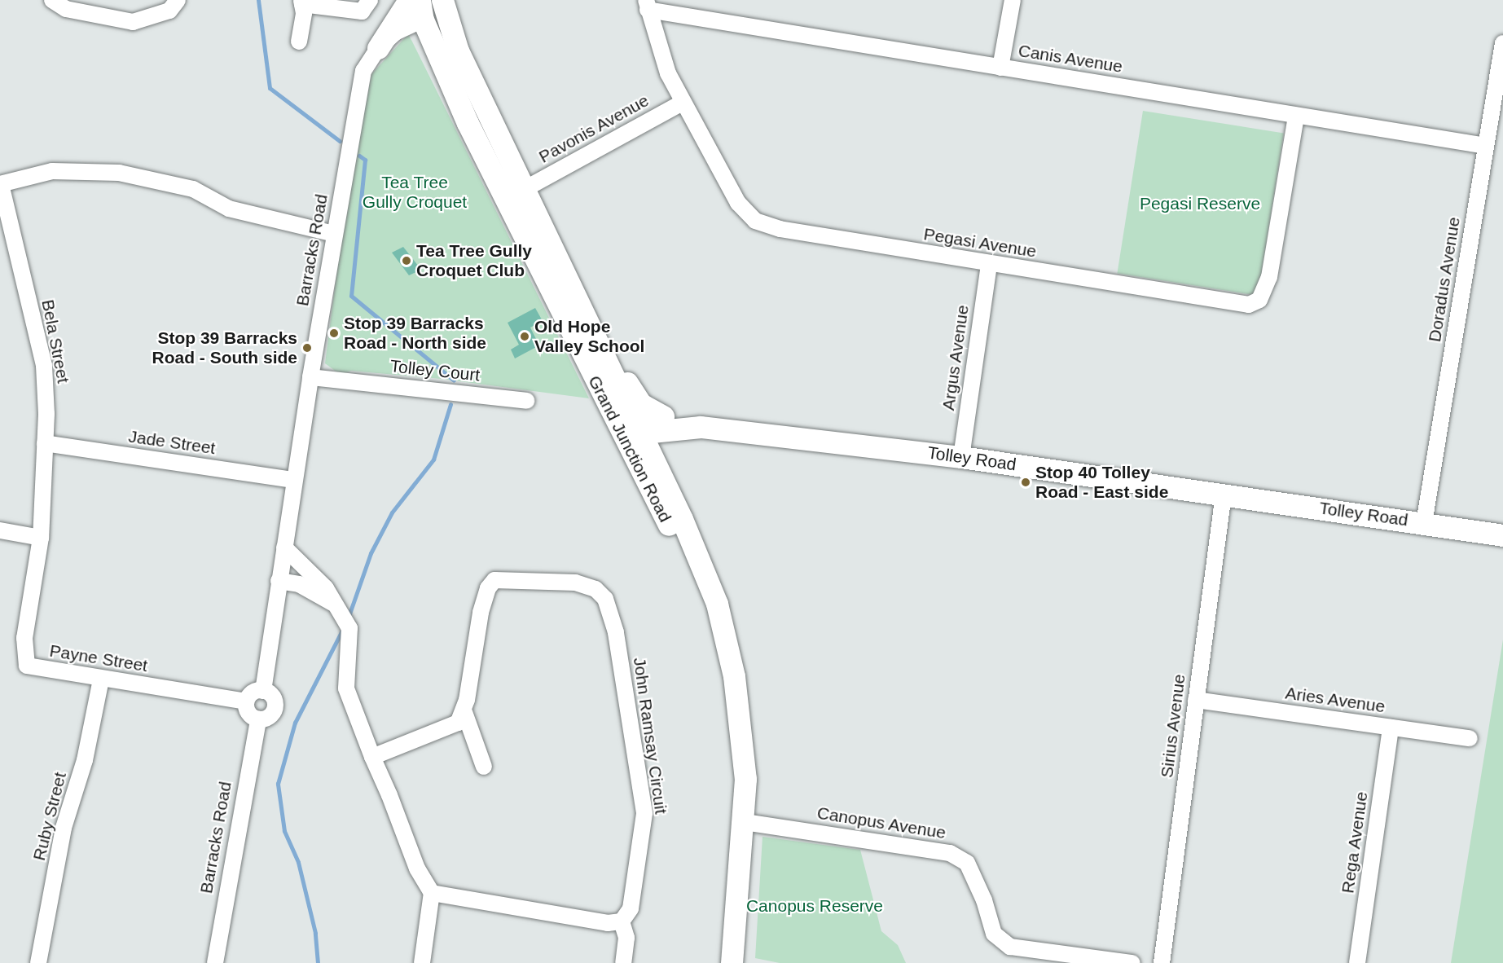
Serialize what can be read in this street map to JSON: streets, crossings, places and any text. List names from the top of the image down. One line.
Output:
{"streets":{"main road":["Grand Junction Road","Tolley Road"],"street":["Canis Avenue","Pavonis Avenue","Pegasi Avenue","Barracks Road","Doradus Avenue","Bela Street","Argus Avenue","Tolley Court","Jade Street","Payne Street","Aries Avenue","Sirius Avenue","John Ramsay Circuit","Ruby Street","Canopus Avenue","Rega Avenue"]},"crossings":[["Canis Avenue","Pegasi Avenue"],["Canis Avenue","Doradus Avenue"],["Pavonis Avenue","Pegasi Avenue"],["Pavonis Avenue","Grand Junction Road"],["Pegasi Avenue","Argus Avenue"],["Barracks Road","Tolley Court"],["Barracks Road","Jade Street"],["Barracks Road","Grand Junction Road"],["Barracks Road","Payne Street"],["Doradus Avenue","Tolley Road"],["Bela Street","Jade Street"],["Bela Street","Payne Street"],["Argus Avenue","Tolley Road"],["Grand Junction Road","Tolley Road"],["Grand Junction Road","Canopus Avenue"],["Tolley Road","Sirius Avenue"],["Payne Street","Ruby Street"],["Aries Avenue","Sirius Avenue"],["Aries Avenue","Rega Avenue"]],"parks":["Tea Tree Gully Croquet","Pegasi Reserve","Canopus Reserve"],"places":["Tea Tree Gully Croquet Club","Stop 39 Barracks Road - North side","Old Hope Valley School","Stop 39 Barracks Road - South side","Stop 40 Tolley Road - East side"]}
